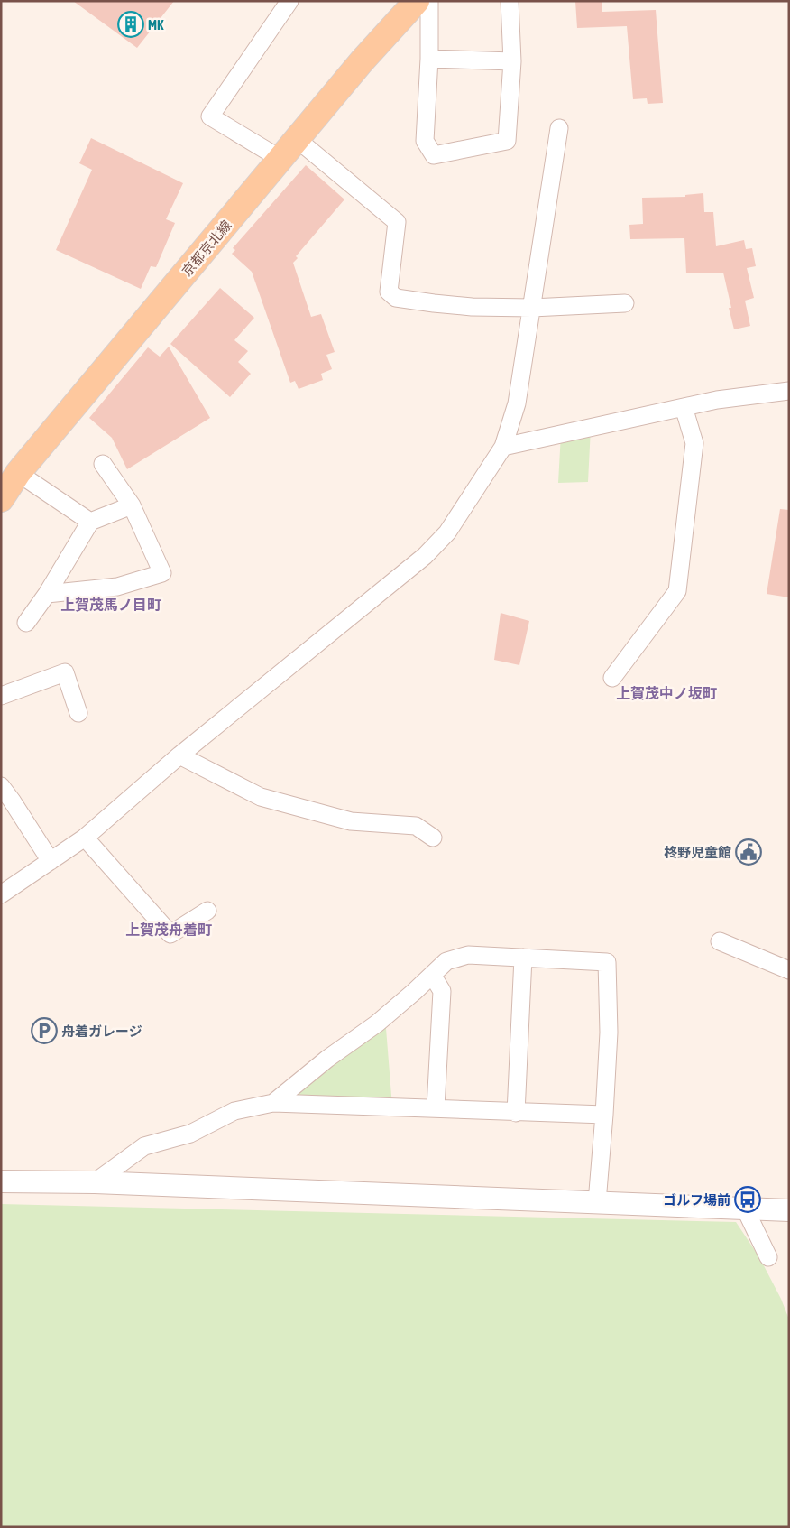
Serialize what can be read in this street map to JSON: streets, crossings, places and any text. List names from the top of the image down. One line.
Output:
{"streets":{"main road":["京都京北線"]},"districts":["上賀茂馬ノ目町","上賀茂中ノ坂町","上賀茂舟着町"],"places":{"building":["MK"],"public building":["柊野児童館"],"parking":["舟着ガレージ"],"bus stop":["ゴルフ場前"]}}
